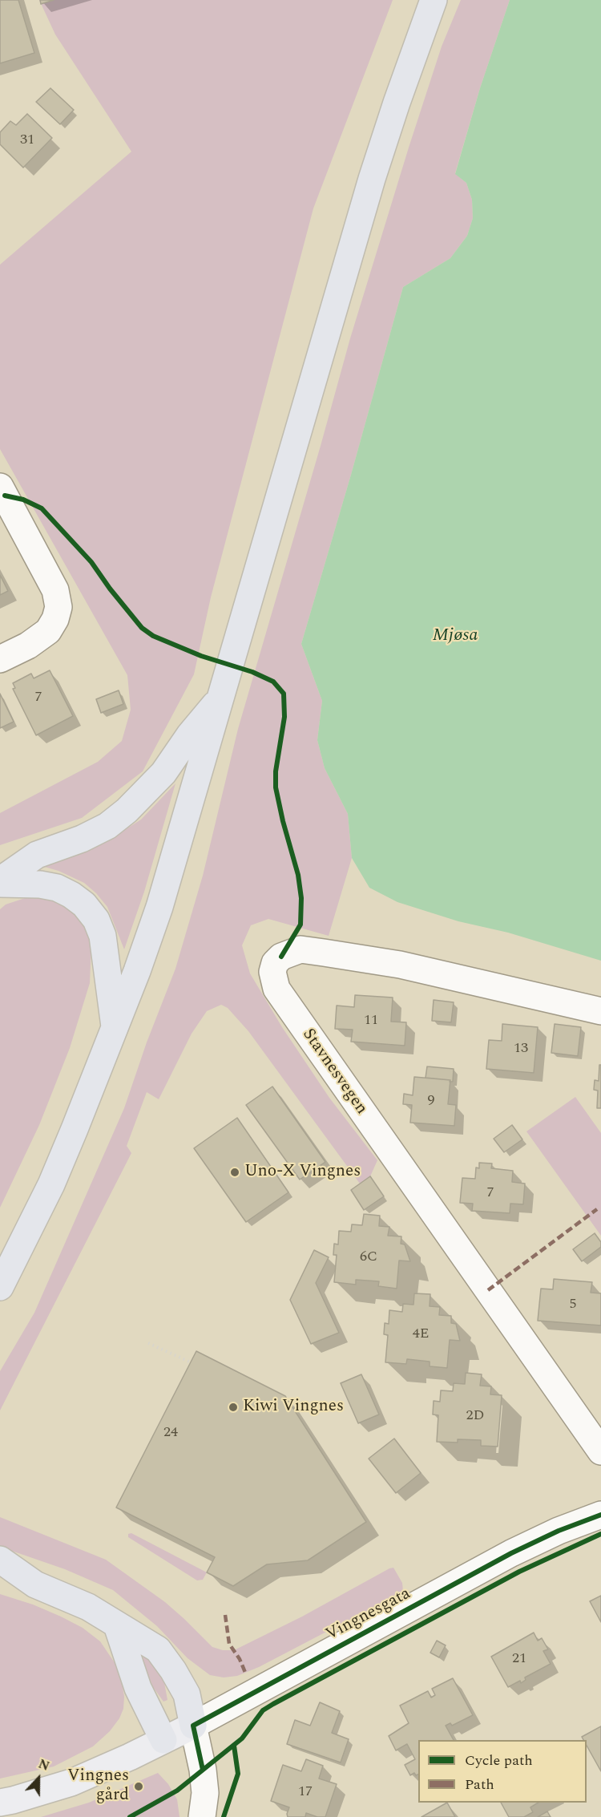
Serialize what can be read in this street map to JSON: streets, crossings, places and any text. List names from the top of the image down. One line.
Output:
{"streets":{"main road":["Vingnesgata"],"street":["Stavnesvegen"]},"water":["Mjøsa"],"places":["Uno-X Vingnes","Kiwi Vingnes","Vingnes gård"],"house_numbers":["31","7","11","13","9","7","6C","5","4E","2D","24","21","17"],"legend":["Cycle path","Path"],"north":"top"}
